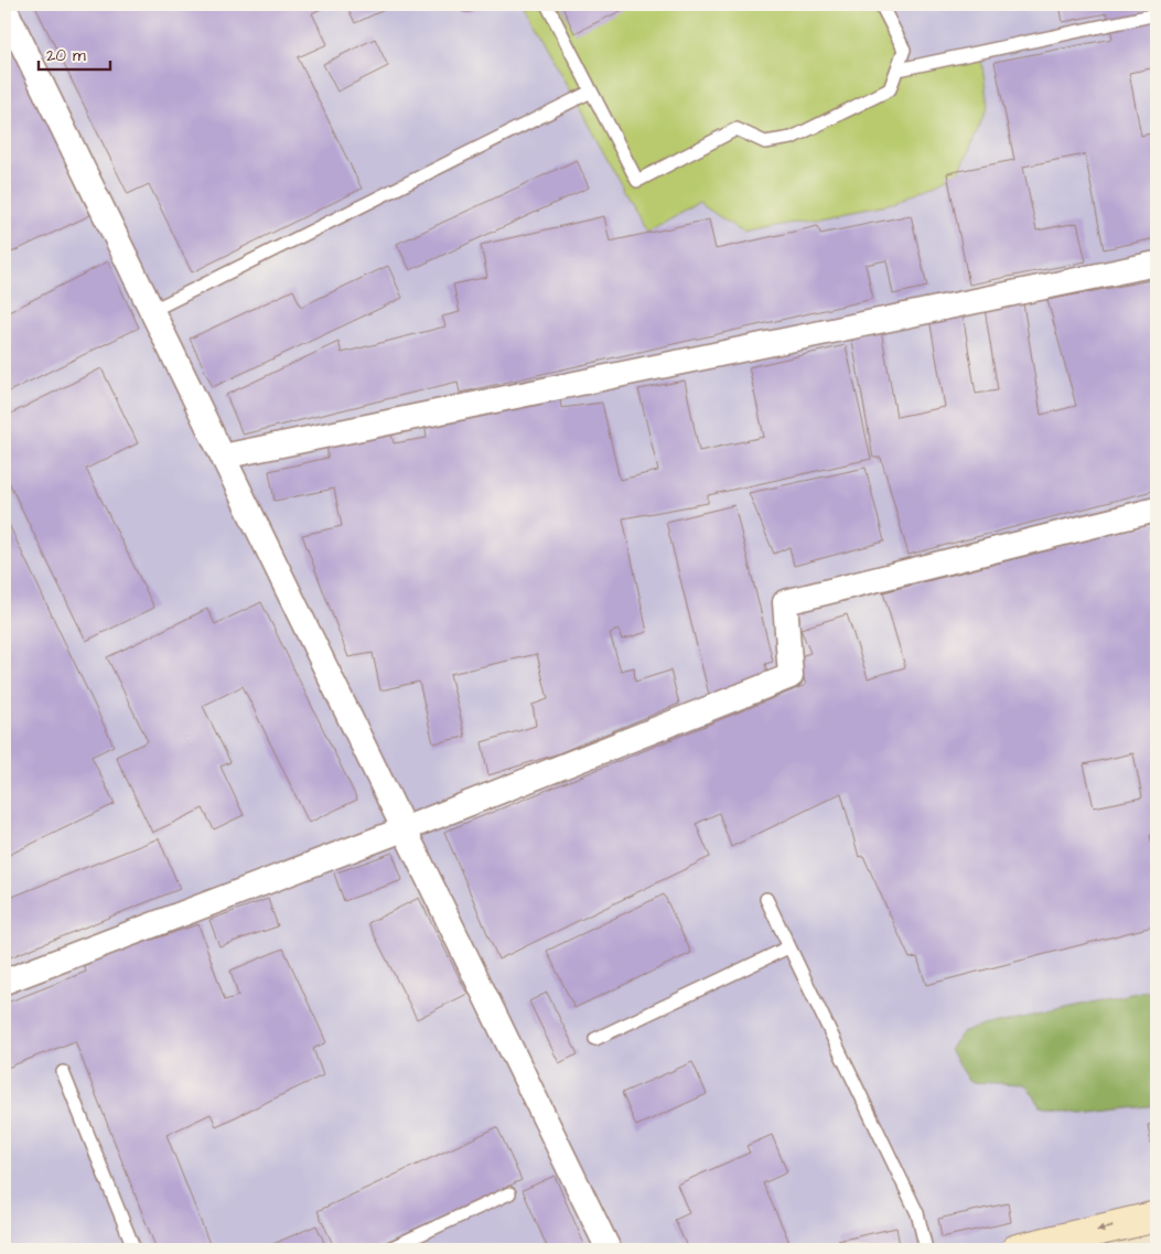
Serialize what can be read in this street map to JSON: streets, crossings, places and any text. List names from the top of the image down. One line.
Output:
{"scale_bar":"20 m"}
